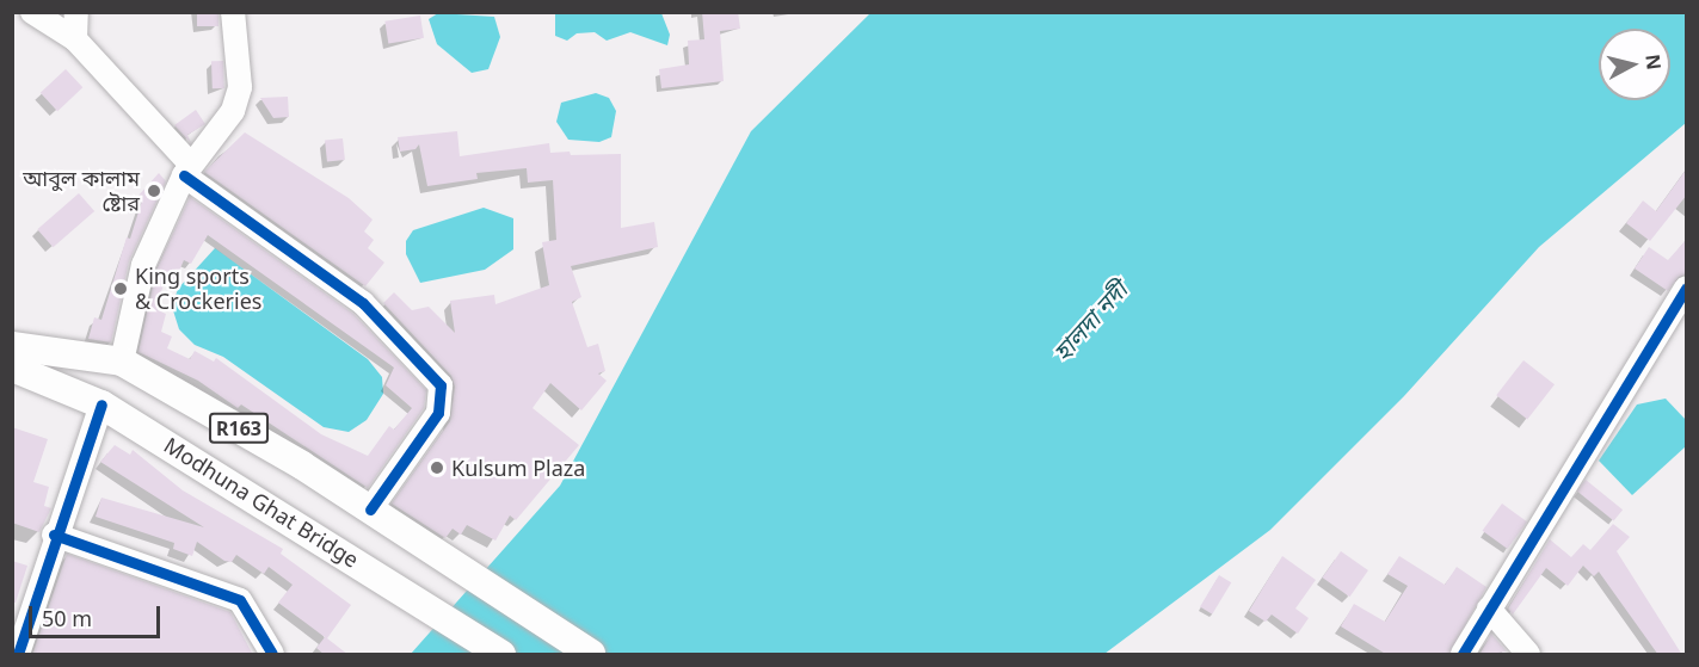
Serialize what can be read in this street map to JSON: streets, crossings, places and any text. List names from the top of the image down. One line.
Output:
{"streets":{"main road":["R163","Modhuna Ghat Bridge"]},"water":["হালদা নদী"],"places":["আবুল কালাম ষ্টোর","King sports & Crockeries","Kulsum Plaza"],"scale_bar":"50 m","north":"right"}
